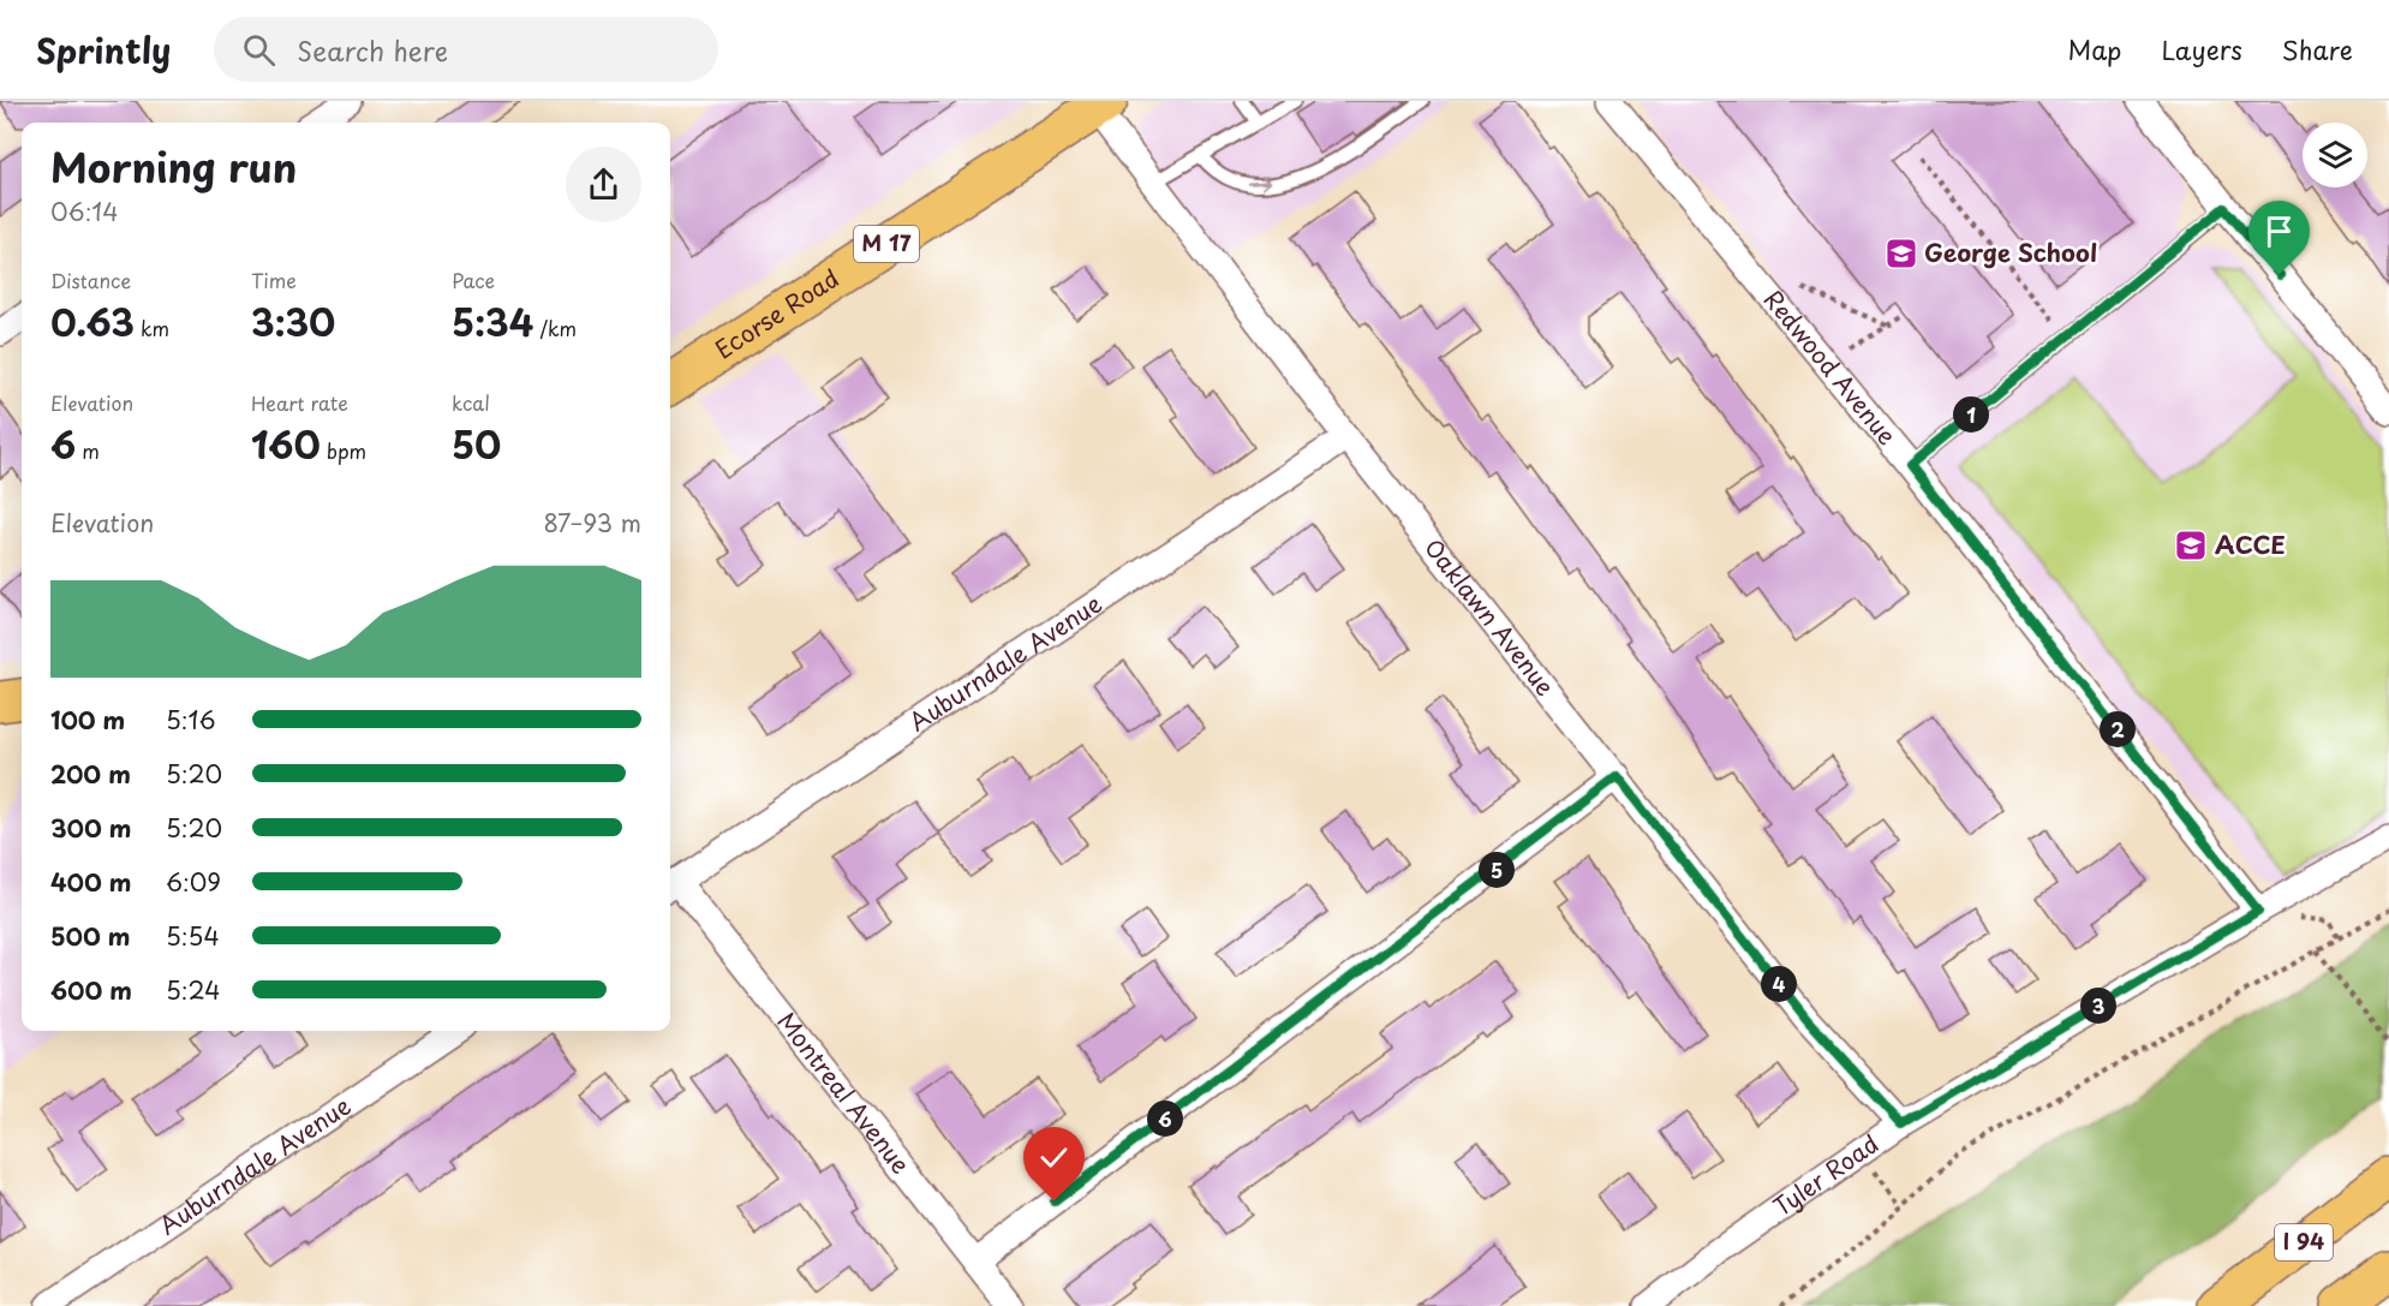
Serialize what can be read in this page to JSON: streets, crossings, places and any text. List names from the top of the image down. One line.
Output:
{"streets":{"main road":["M 17","Ecorse Road","I 94"],"street":["Redwood Avenue","Oaklawn Avenue","Auburndale Avenue","Montreal Avenue","Tyler Road"]},"crossings":[["Ecorse Road","Oaklawn Avenue"],["Redwood Avenue","Tyler Road"],["Oaklawn Avenue","Auburndale Avenue"],["Oaklawn Avenue","Tyler Road"],["Auburndale Avenue","Montreal Avenue"]],"places":{"school or university":["George School","ACCE"]},"page":{"header":"Sprintly","search":"Search here","nav":["Map","Layers","Share"],"heading":["Morning run","06:14"],"stats":[["Distance","0.63 km"],["Time","3:30"],["Pace","5:34 /km"],["Elevation","6 m"],["Heart rate","160 bpm"],["kcal","50"]],"pins":["1","2","5","4","3","6"],"chart":["Elevation","87–93 m"],"list":[{"name":"100 m","note":"5:16"},{"name":"200 m","note":"5:20"},{"name":"300 m","note":"5:20"},{"name":"400 m","note":"6:09"},{"name":"500 m","note":"5:54"},{"name":"600 m","note":"5:24"}]}}
